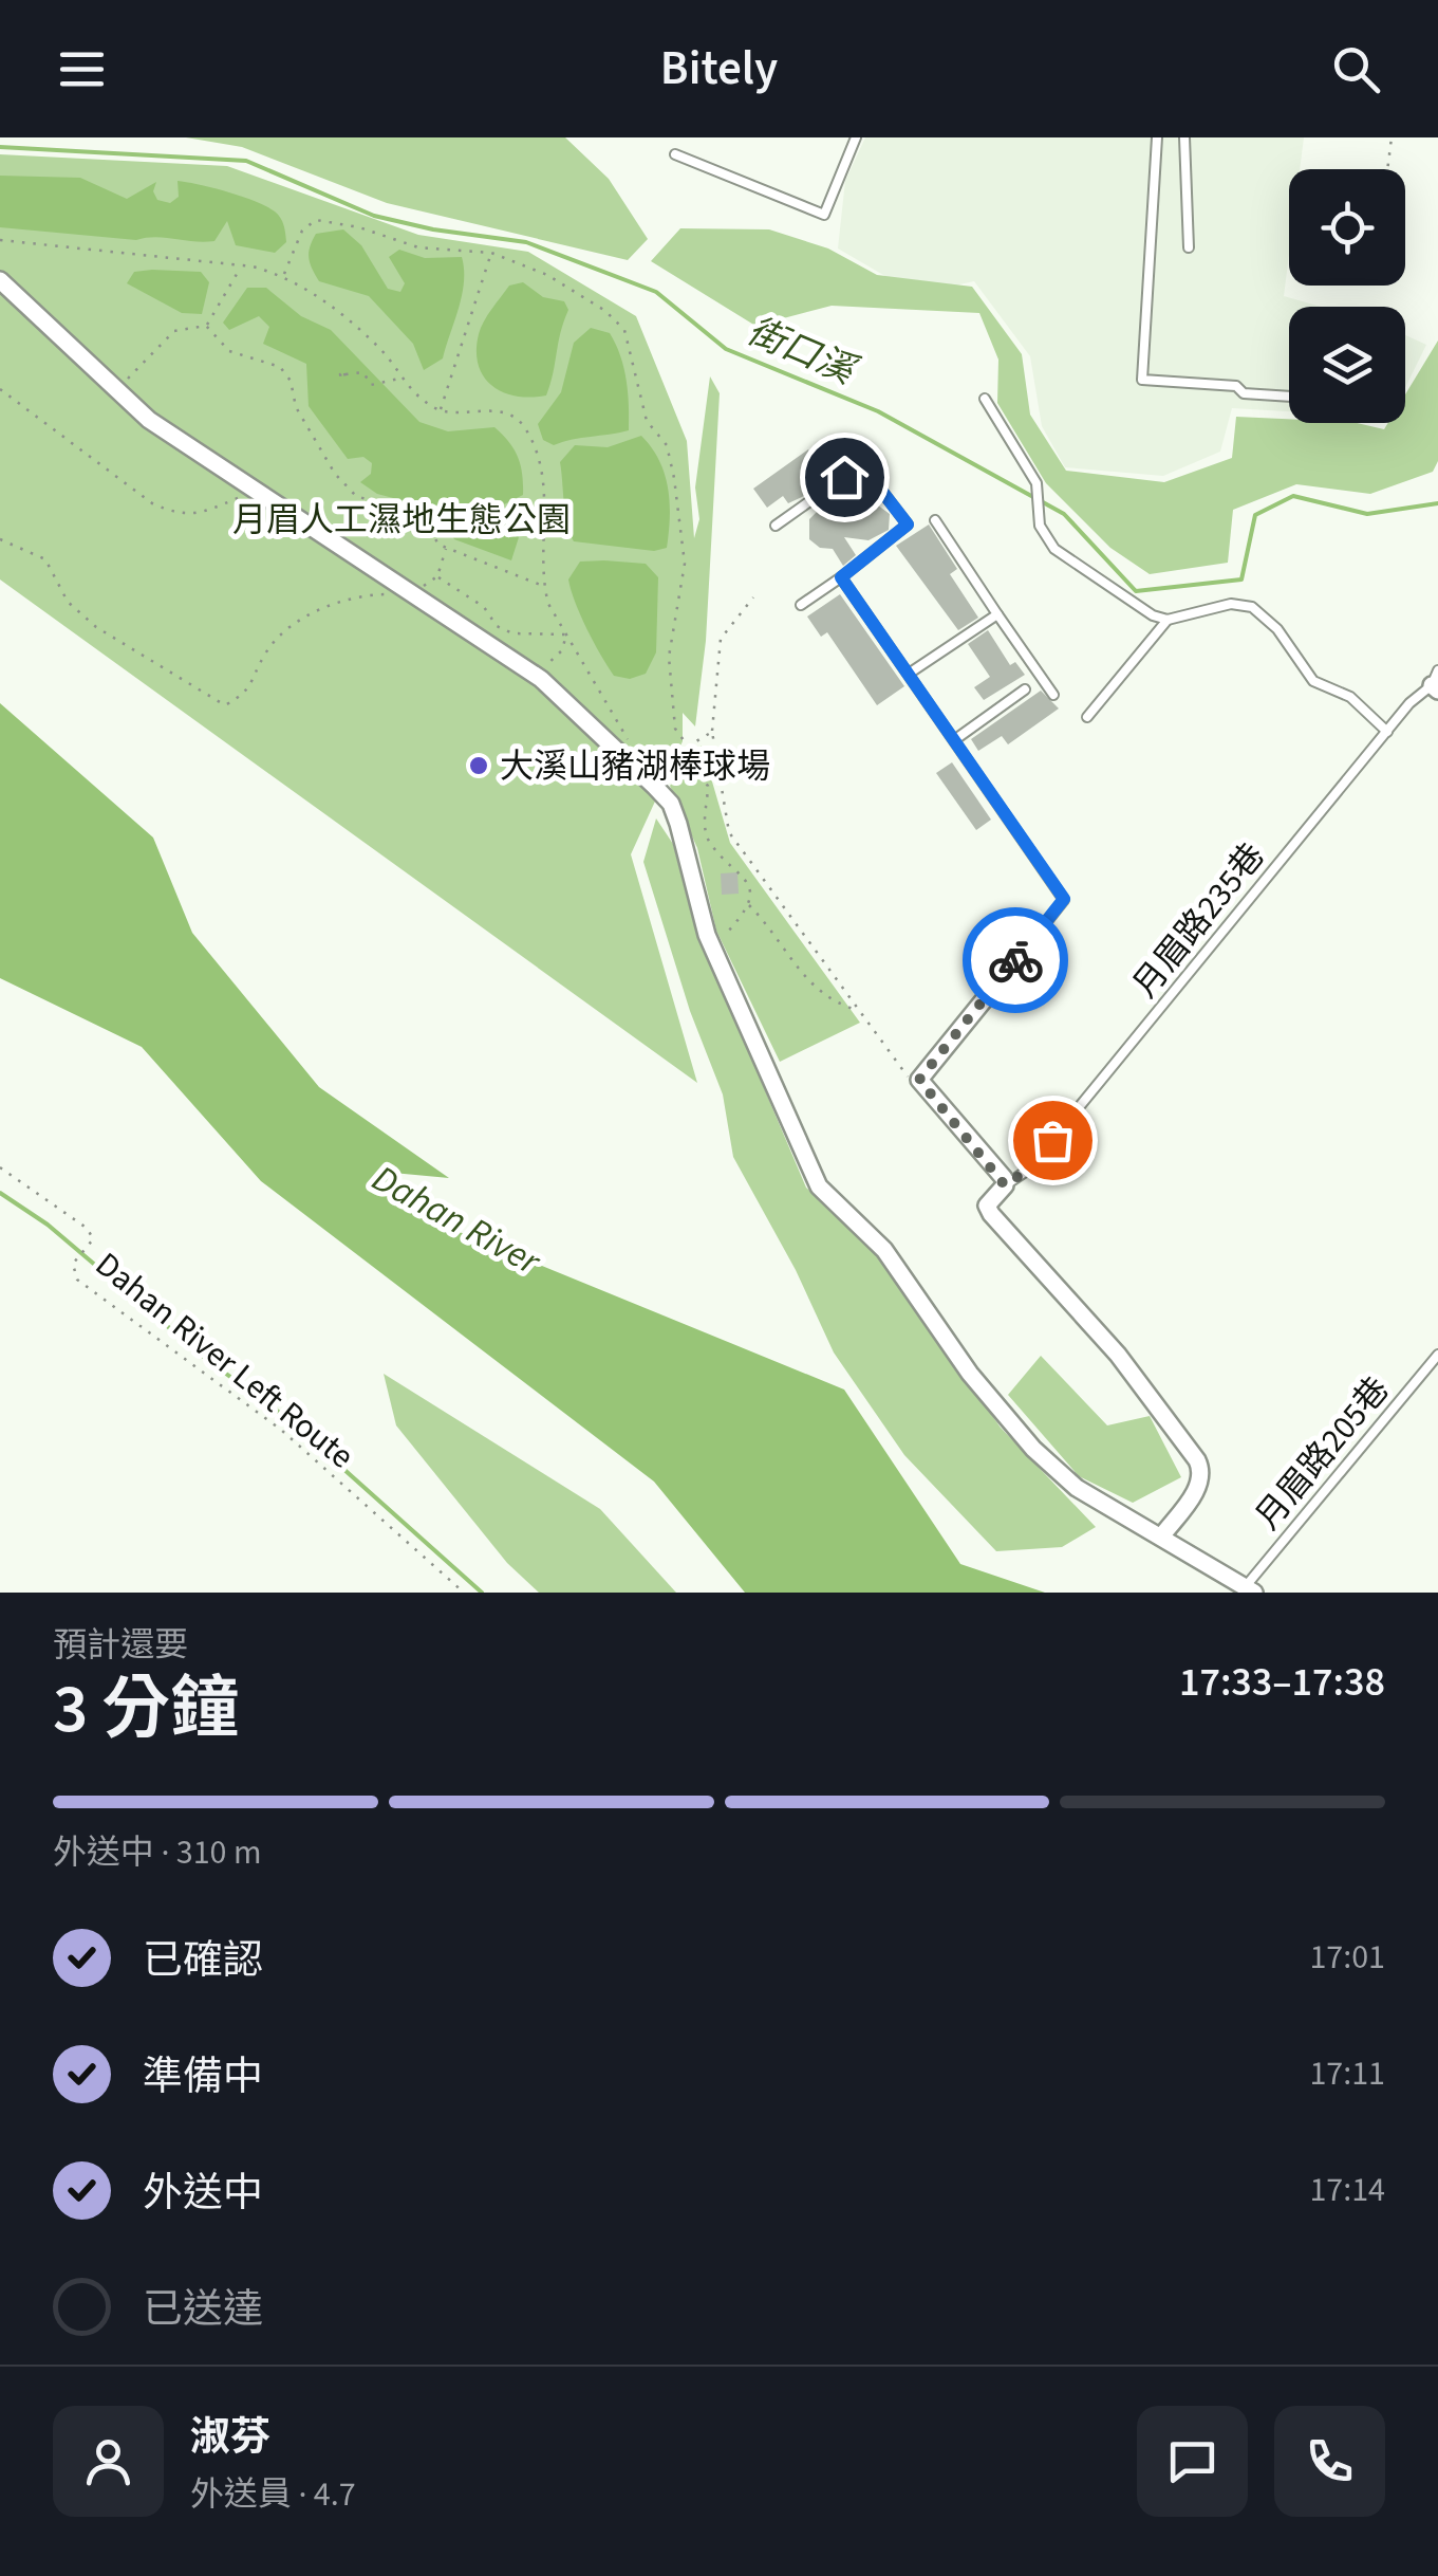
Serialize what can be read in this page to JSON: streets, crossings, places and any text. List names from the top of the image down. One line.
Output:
{"streets":{"lane":["月眉路235巷","月眉路205巷"],"path":["Dahan River Left Route"]},"water":["街口溪","Dahan River"],"parks":["月眉人工濕地生態公園"],"places":["大溪山豬湖棒球場"],"page":{"header":"Bitely","heading":["3 分鐘","預計還要","17:33–17:38"],"panel":["淑芬","外送員 · 4.7"],"bar":"外送中 · 310 m","list":[["已確認","17:01"],["準備中","17:11"],["外送中","17:14"],"已送達"]}}
